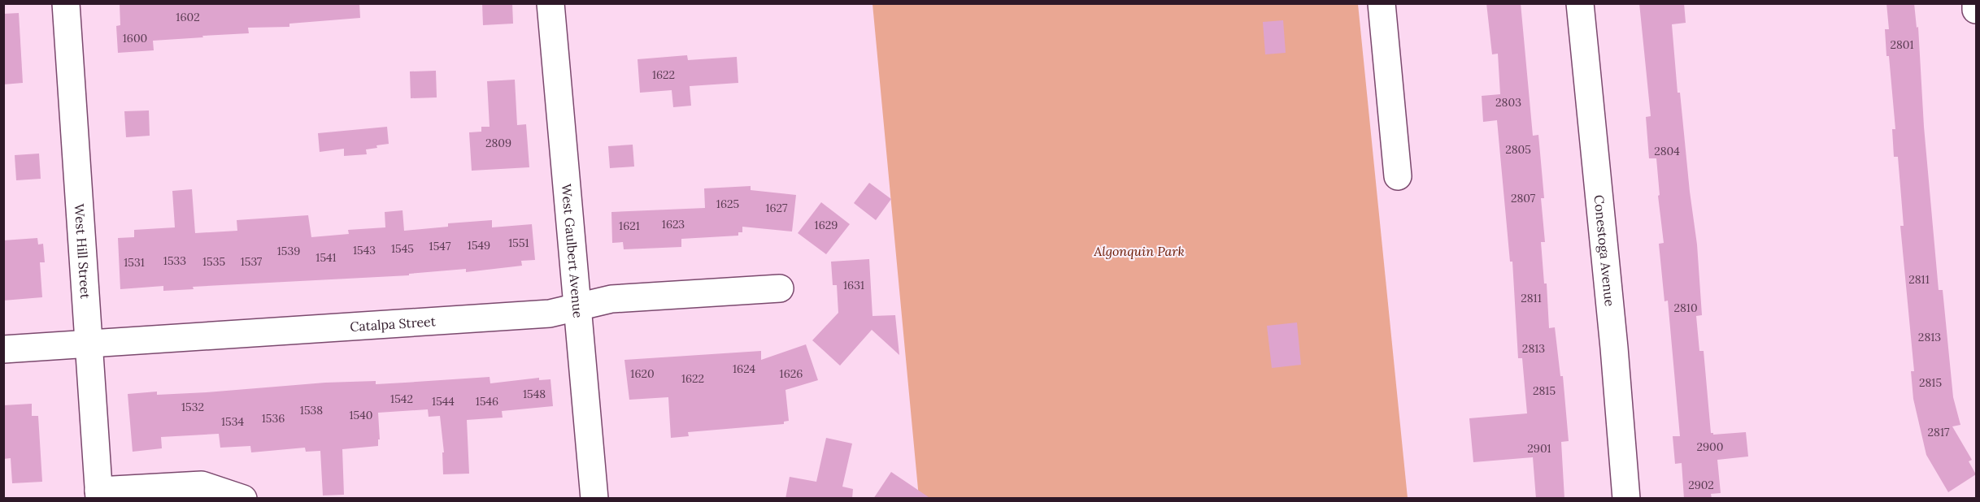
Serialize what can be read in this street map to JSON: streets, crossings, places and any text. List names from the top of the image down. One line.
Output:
{"streets":{"street":["West Hill Street","West Gaulbert Avenue","Conestoga Avenue","Catalpa Street"]},"crossings":[["West Hill Street","Catalpa Street"],["West Gaulbert Avenue","Catalpa Street"]],"parks":["Algonquin Park"],"house_numbers":["1602","1600","2801","1622","2803","2809","2805","2804","2807","1625","1627","1623","1629","1621","1551","1549","1547","1545","1543","1539","1541","1533","1535","1537","1531","2811","1631","2811","2810","2813","2813","1624","1620","1626","1622","2815","2815","1548","1542","1544","1546","1532","1538","1540","1536","1534","2817","2900","2901","2902"]}
